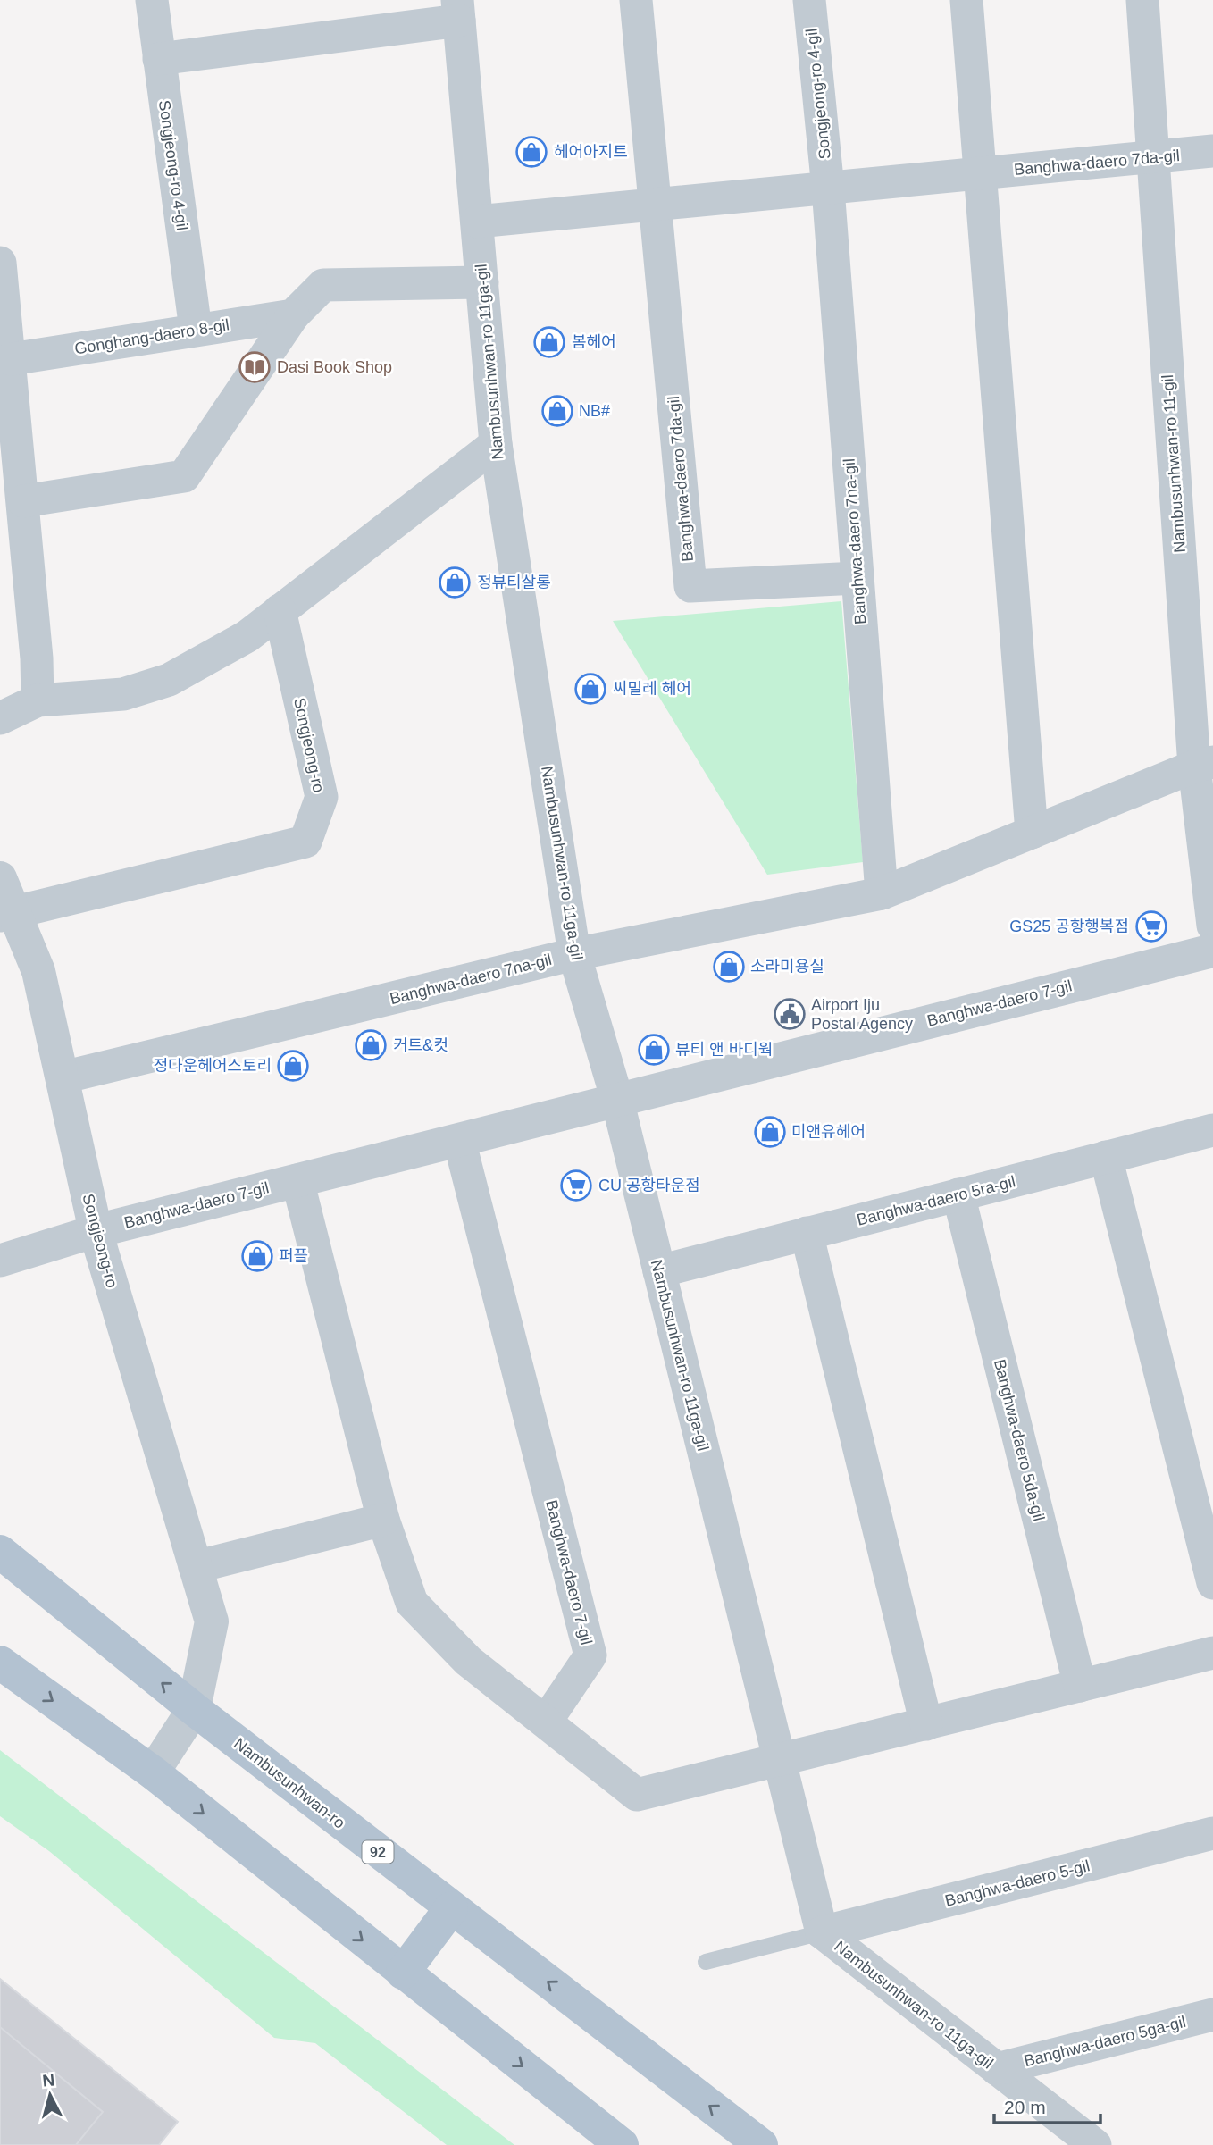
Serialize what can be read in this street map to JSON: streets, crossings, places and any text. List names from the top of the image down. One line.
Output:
{"streets":{"main road":["Nambusunhwan-ro","92"],"street":["Songjeong-ro 4-gil","Banghwa-daero 7da-gil","Gonghang-daero 8-gil","Nambusunhwan-ro 11ga-gil","Nambusunhwan-ro 11-gil","Banghwa-daero 7na-gil","Songjeong-ro","Banghwa-daero 7-gil","Banghwa-daero 5ra-gil","Banghwa-daero 5da-gil","Banghwa-daero 5-gil","Banghwa-daero 5ga-gil"]},"crossings":[["Songjeong-ro 4-gil","Banghwa-daero 7da-gil"],["Songjeong-ro 4-gil","Gonghang-daero 8-gil"],["Songjeong-ro 4-gil","Nambusunhwan-ro 11ga-gil"],["Songjeong-ro 4-gil","Banghwa-daero 7na-gil"],["Banghwa-daero 7da-gil","Nambusunhwan-ro 11ga-gil"],["Banghwa-daero 7da-gil","Nambusunhwan-ro 11-gil"],["Banghwa-daero 7da-gil","Banghwa-daero 7na-gil"],["Nambusunhwan-ro 11ga-gil","Banghwa-daero 7na-gil"],["Nambusunhwan-ro 11ga-gil","Banghwa-daero 7-gil"],["Nambusunhwan-ro 11ga-gil","Banghwa-daero 5ra-gil"],["Nambusunhwan-ro 11ga-gil","Banghwa-daero 5-gil"],["Nambusunhwan-ro 11ga-gil","Banghwa-daero 5ga-gil"],["Nambusunhwan-ro 11-gil","Banghwa-daero 7na-gil"],["Banghwa-daero 7na-gil","Songjeong-ro"],["Songjeong-ro","Banghwa-daero 7-gil"],["Songjeong-ro","Nambusunhwan-ro"],["Banghwa-daero 5ra-gil","Banghwa-daero 5da-gil"]],"places":{"shop":["헤어아지트","봄헤어","NB#","정뷰티살롱","씨밀레 헤어","소라미용실","커트&컷","뷰티 앤 바디웍","정다운헤어스토리","미앤유헤어","퍼플"],"library":["Dasi Book Shop"],"supermarket":["GS25 공항행복점","CU 공항타운점"],"public building":["Airport Iju Postal Agency"]},"scale_bar":"20 m","north":"top"}
